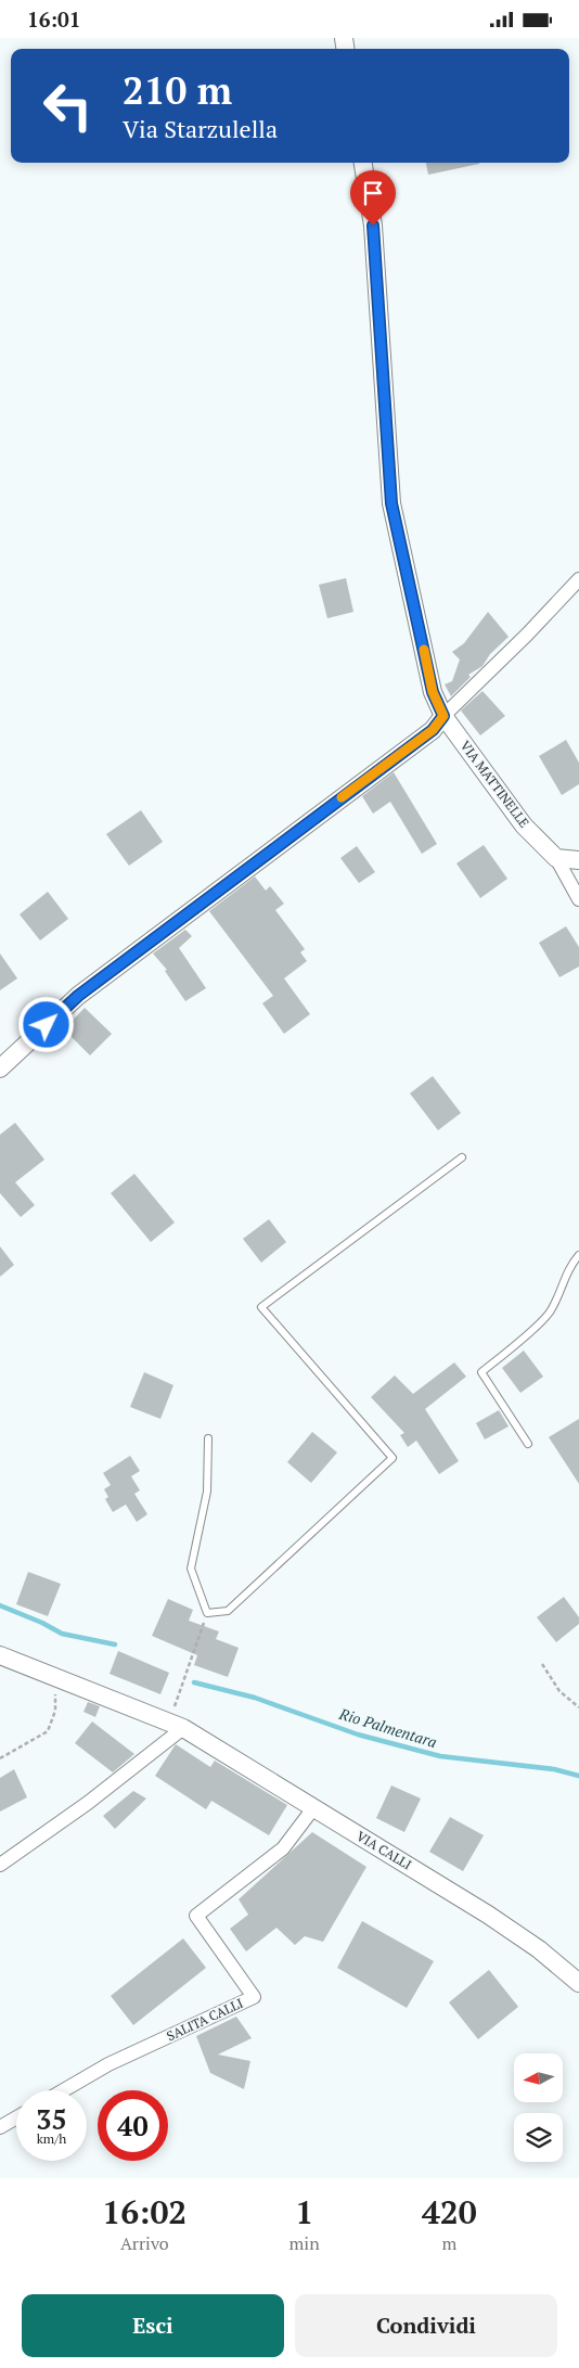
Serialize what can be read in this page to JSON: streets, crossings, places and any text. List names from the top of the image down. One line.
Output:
{"streets":{"street":["VIA MATTINELLE","VIA CALLI","SALITA CALLI"]},"crossings":[["VIA CALLI","SALITA CALLI"]],"water":["Rio Palmentara"],"north":"left","page":{"status":"16:01","turn":["210 m","Via Starzulella"],"speed":"35 km/h","limit":"40","eta":["16:02","Arrivo","1","min","420","m"],"buttons":["Esci","Condividi"]}}
